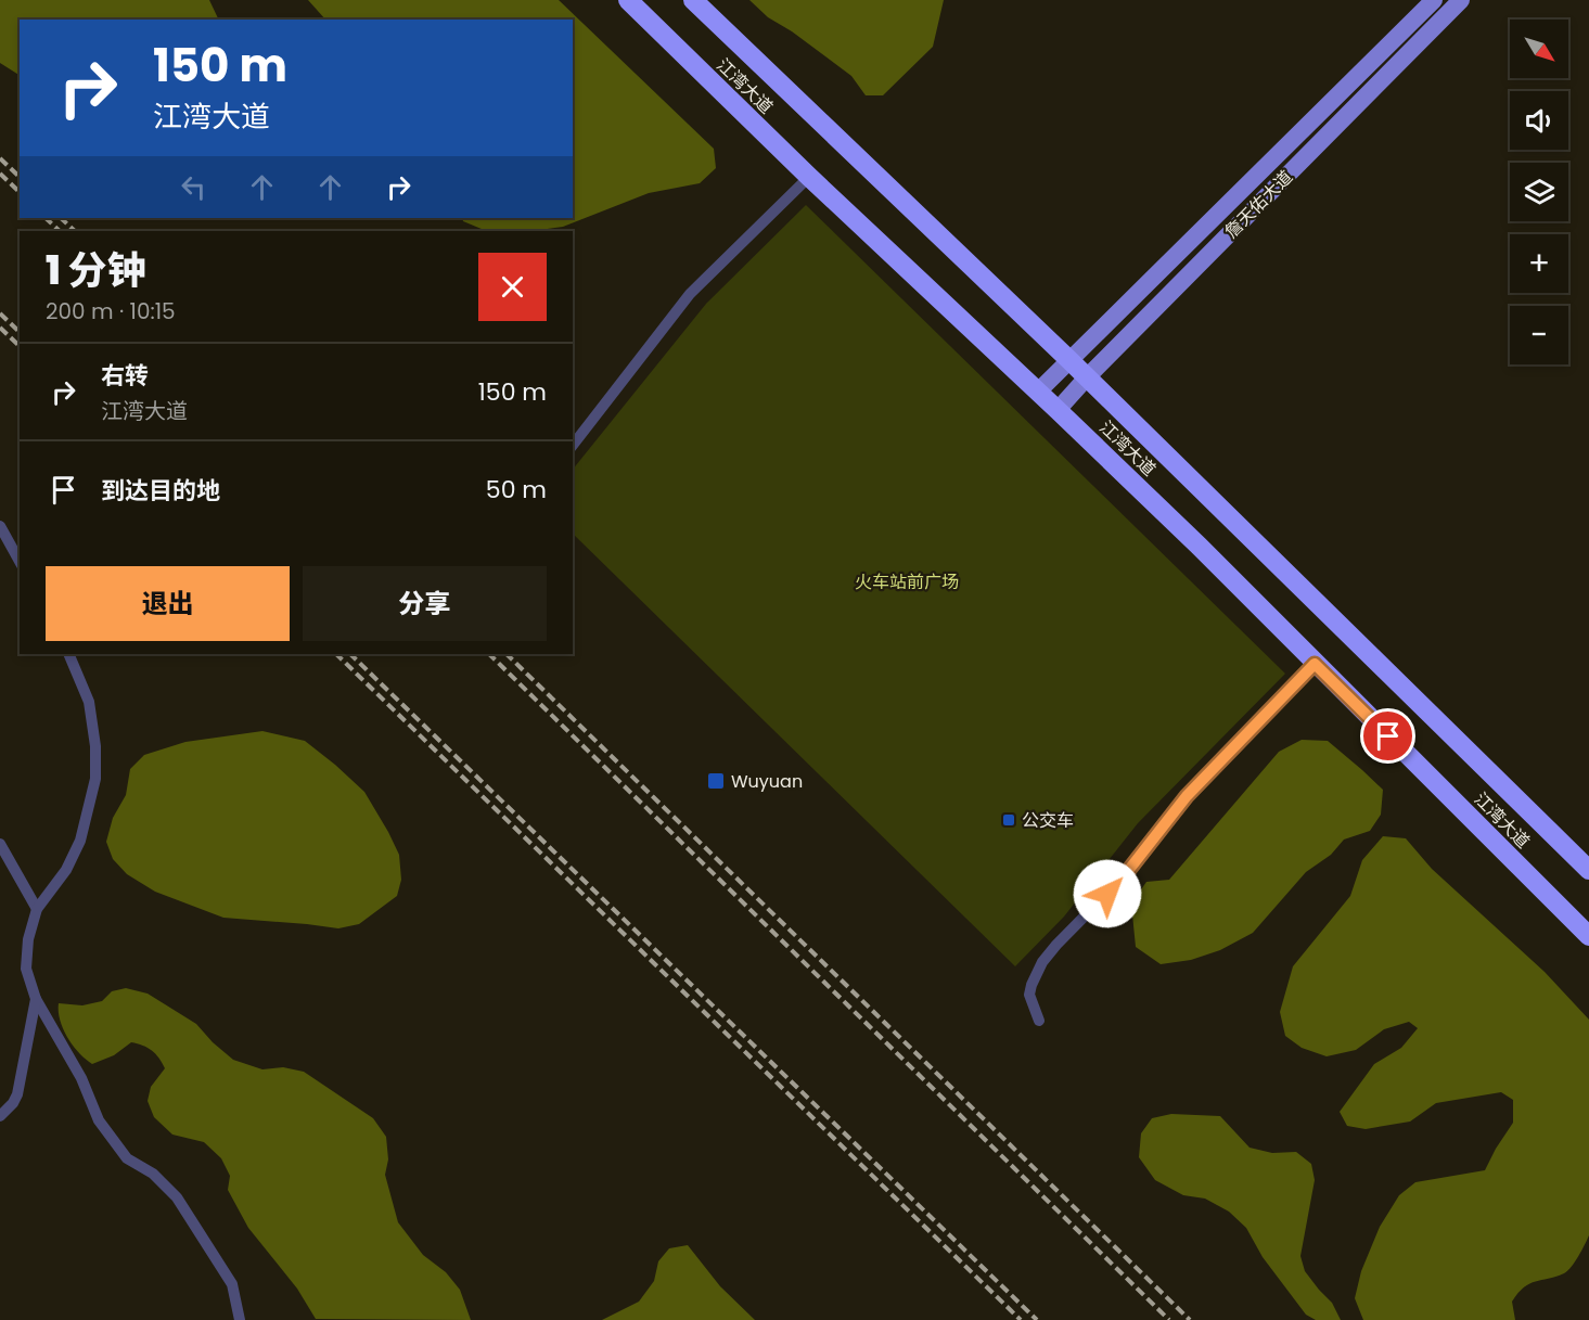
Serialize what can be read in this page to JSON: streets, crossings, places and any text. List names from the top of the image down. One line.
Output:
{"streets":{"highway":["江湾大道"],"main road":["詹天佑大道"]},"crossings":[["江湾大道","詹天佑大道"]],"parks":["火车站前广场"],"places":{"transit":["Wuyuan","公交车"]},"north":"bottom right","page":{"map_buttons":["+","−"],"turn":["150 m","江湾大道"],"heading":["1 分钟","200 m · 10:15"],"list":[{"name":"右转","note":"江湾大道","value":"150 m"},{"name":"到达目的地","value":"50 m"}],"buttons":["退出","分享"]}}
